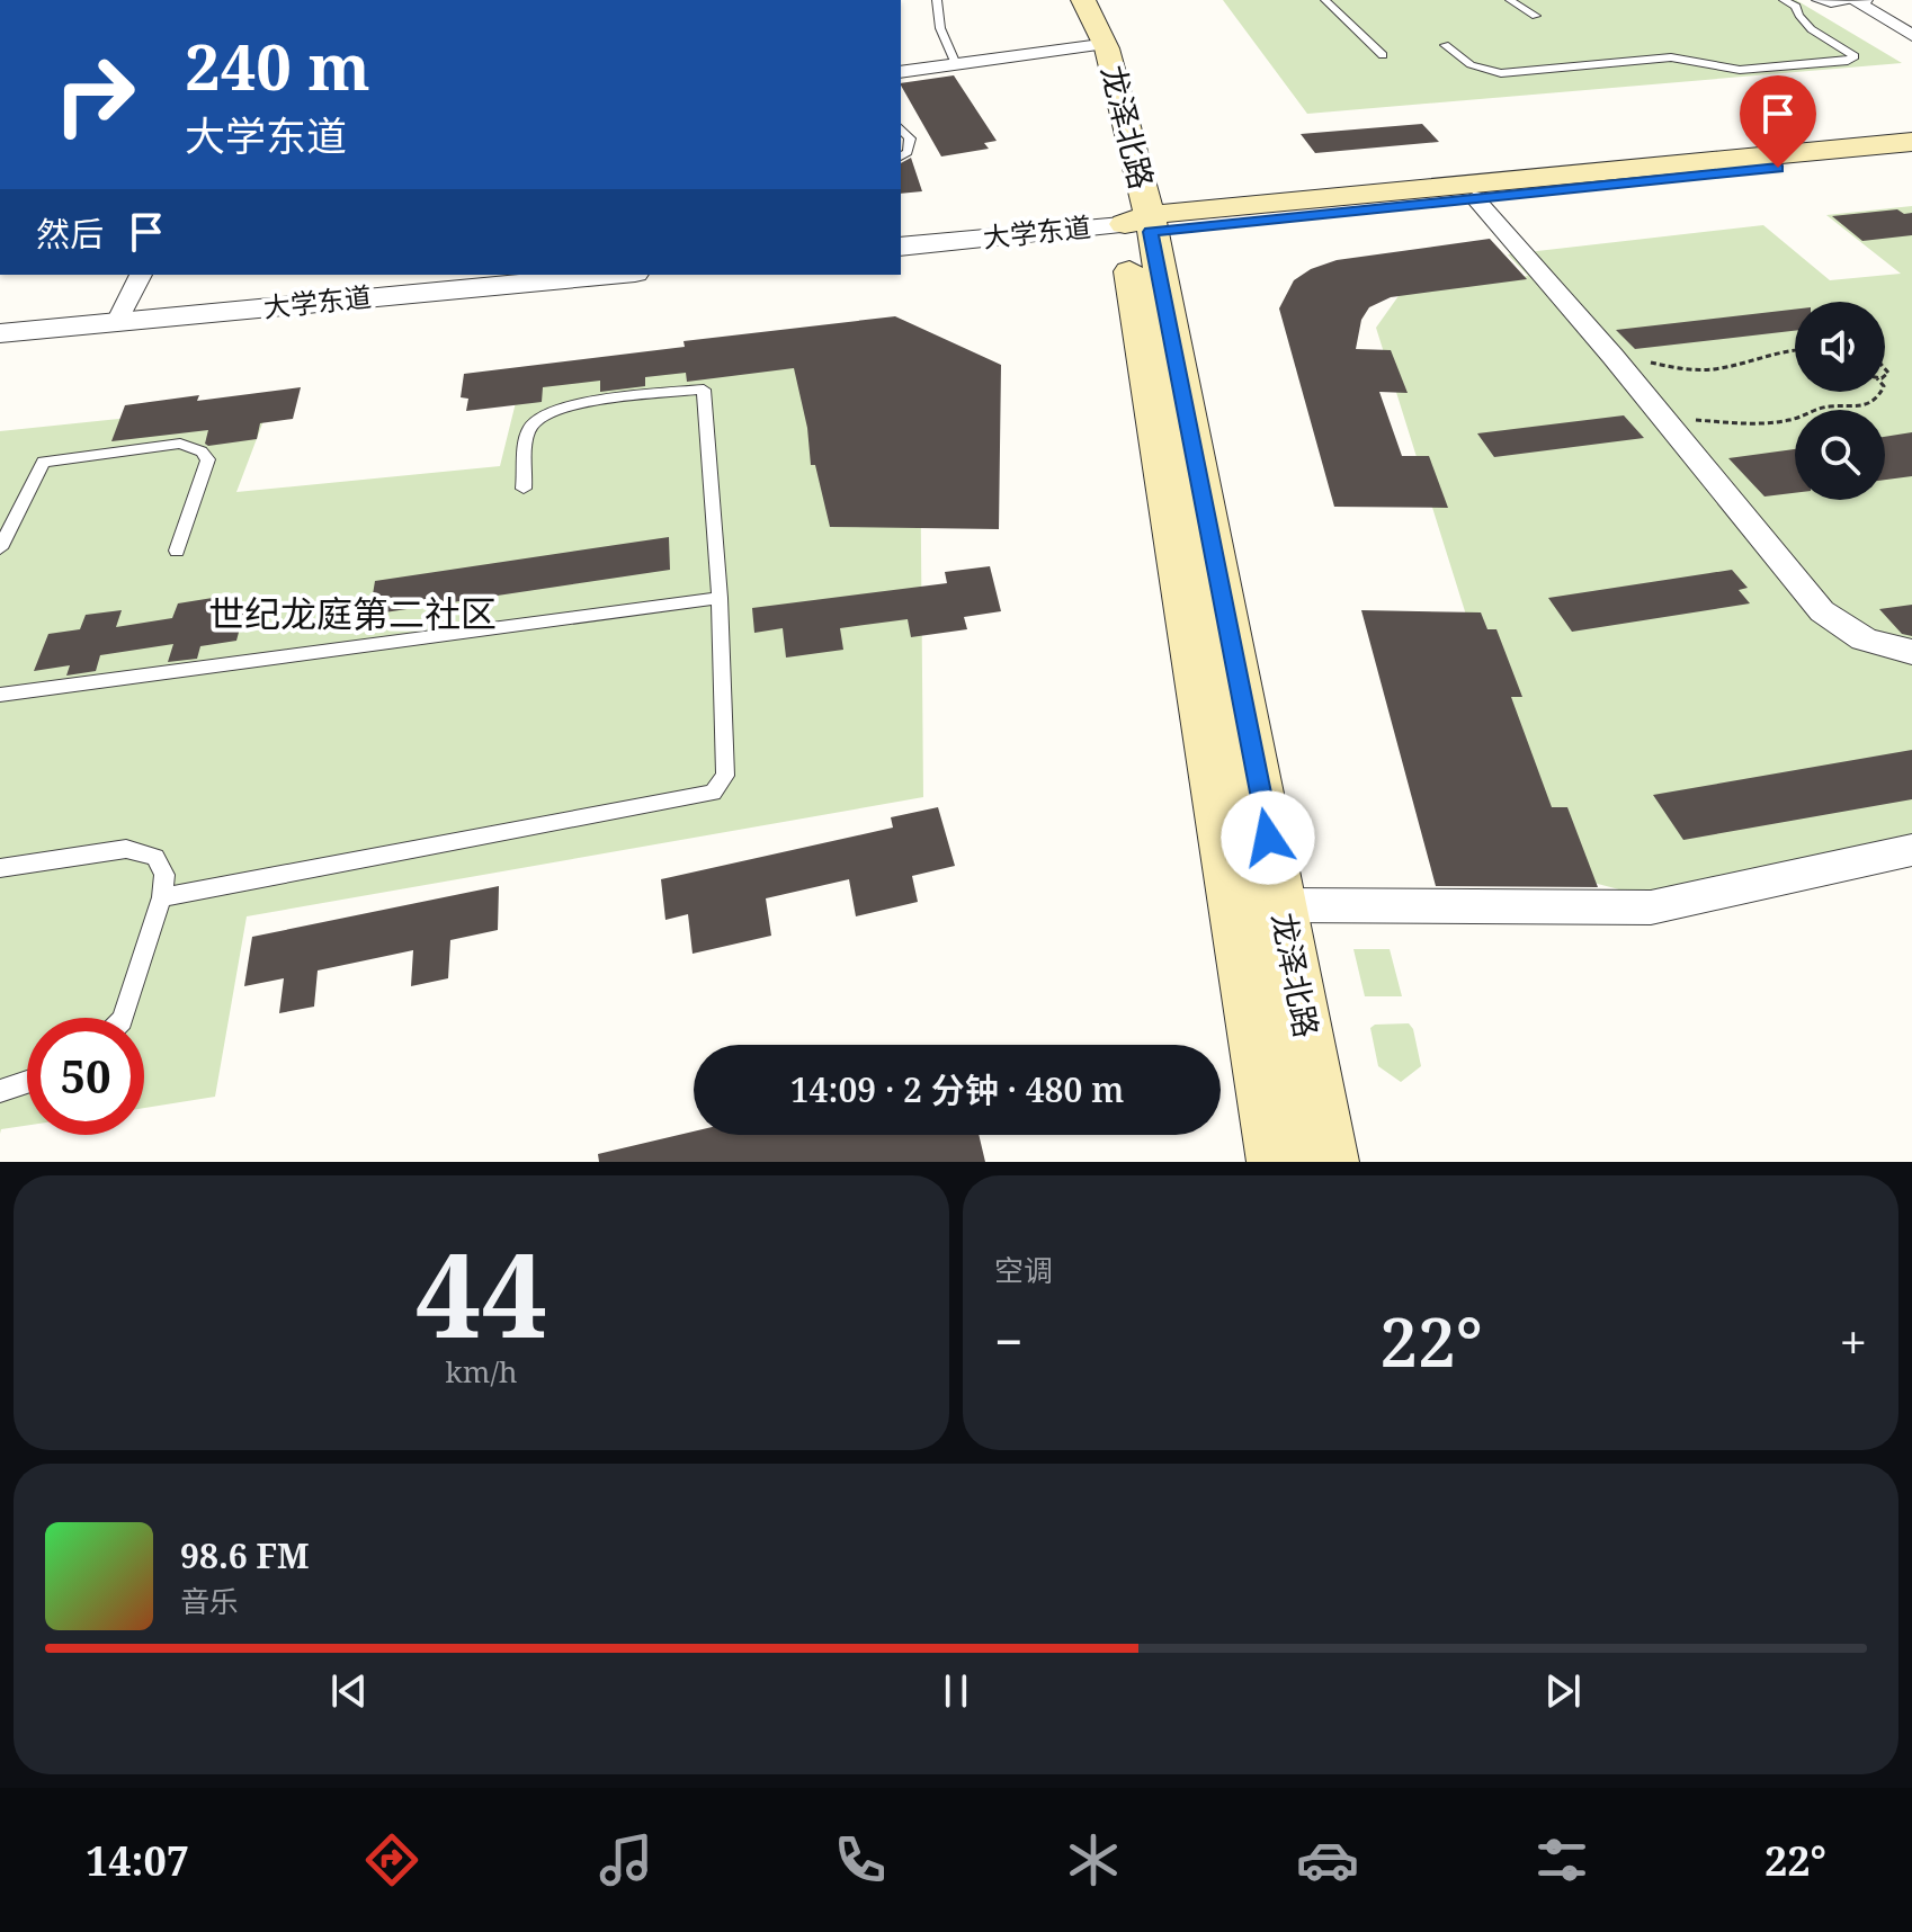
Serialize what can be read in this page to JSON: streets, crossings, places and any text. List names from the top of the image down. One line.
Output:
{"streets":{"main road":["龙泽北路","大学东道"]},"crossings":[["龙泽北路","大学东道"]],"districts":["世纪龙庭第二社区"],"page":{"turn":["240 m","大学东道"],"then":"然后","limit":"50","trip":"14:09 · 2 分钟 · 480 m","tile":[["44","km/h"],"空调"],"heat":["−","22°","+"],"song":["98.6 FM","音乐"],"tabs":["14:07","22°"]}}
